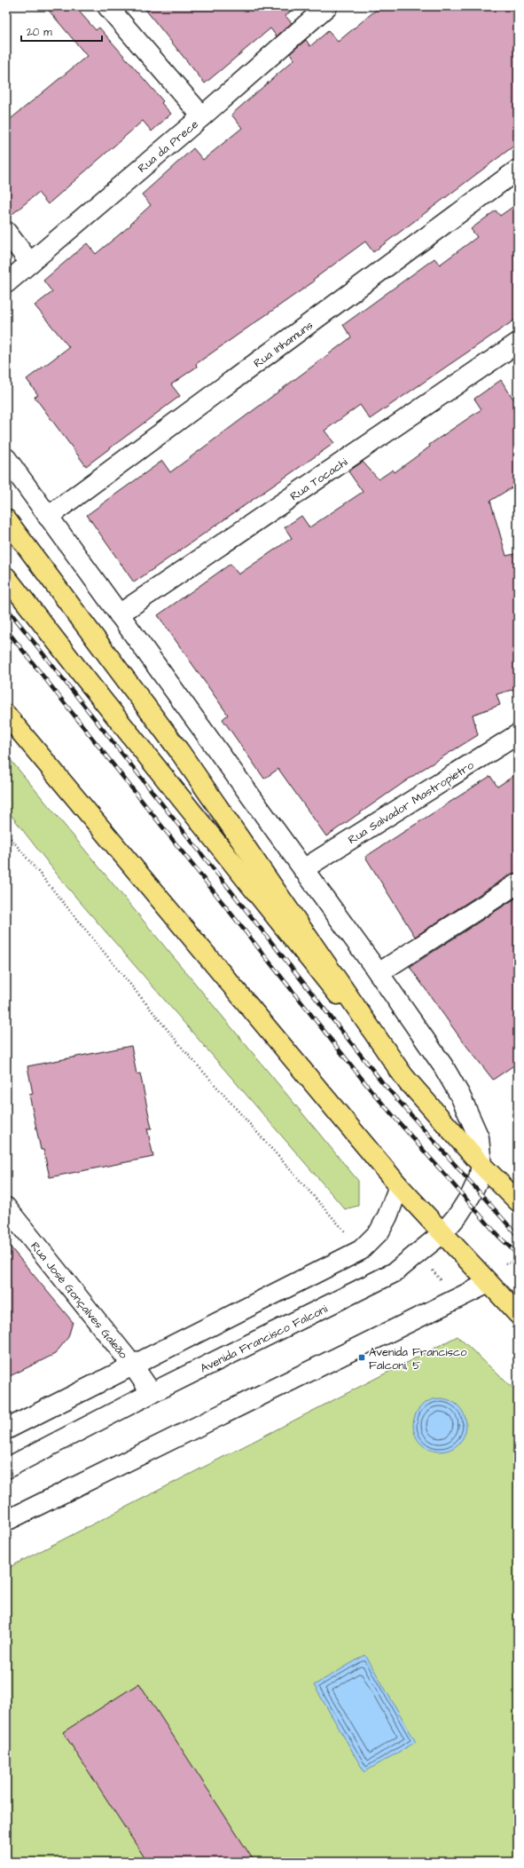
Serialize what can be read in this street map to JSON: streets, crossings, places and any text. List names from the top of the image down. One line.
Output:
{"streets":{"street":["Rua da Prece","Rua Inhamuns","Rua Tocachi","Rua Salvador Mastropietro","Rua José Gonçalves Galeão","Avenida Francisco Falconi"]},"crossings":[["Rua Inhamuns","Avenida Francisco Falconi"],["Rua Tocachi","Avenida Francisco Falconi"],["Rua Salvador Mastropietro","Avenida Francisco Falconi"],["Rua José Gonçalves Galeão","Avenida Francisco Falconi"]],"places":{"transit":["Avenida Francisco Falconi, 5"]},"scale_bar":"20 m"}
